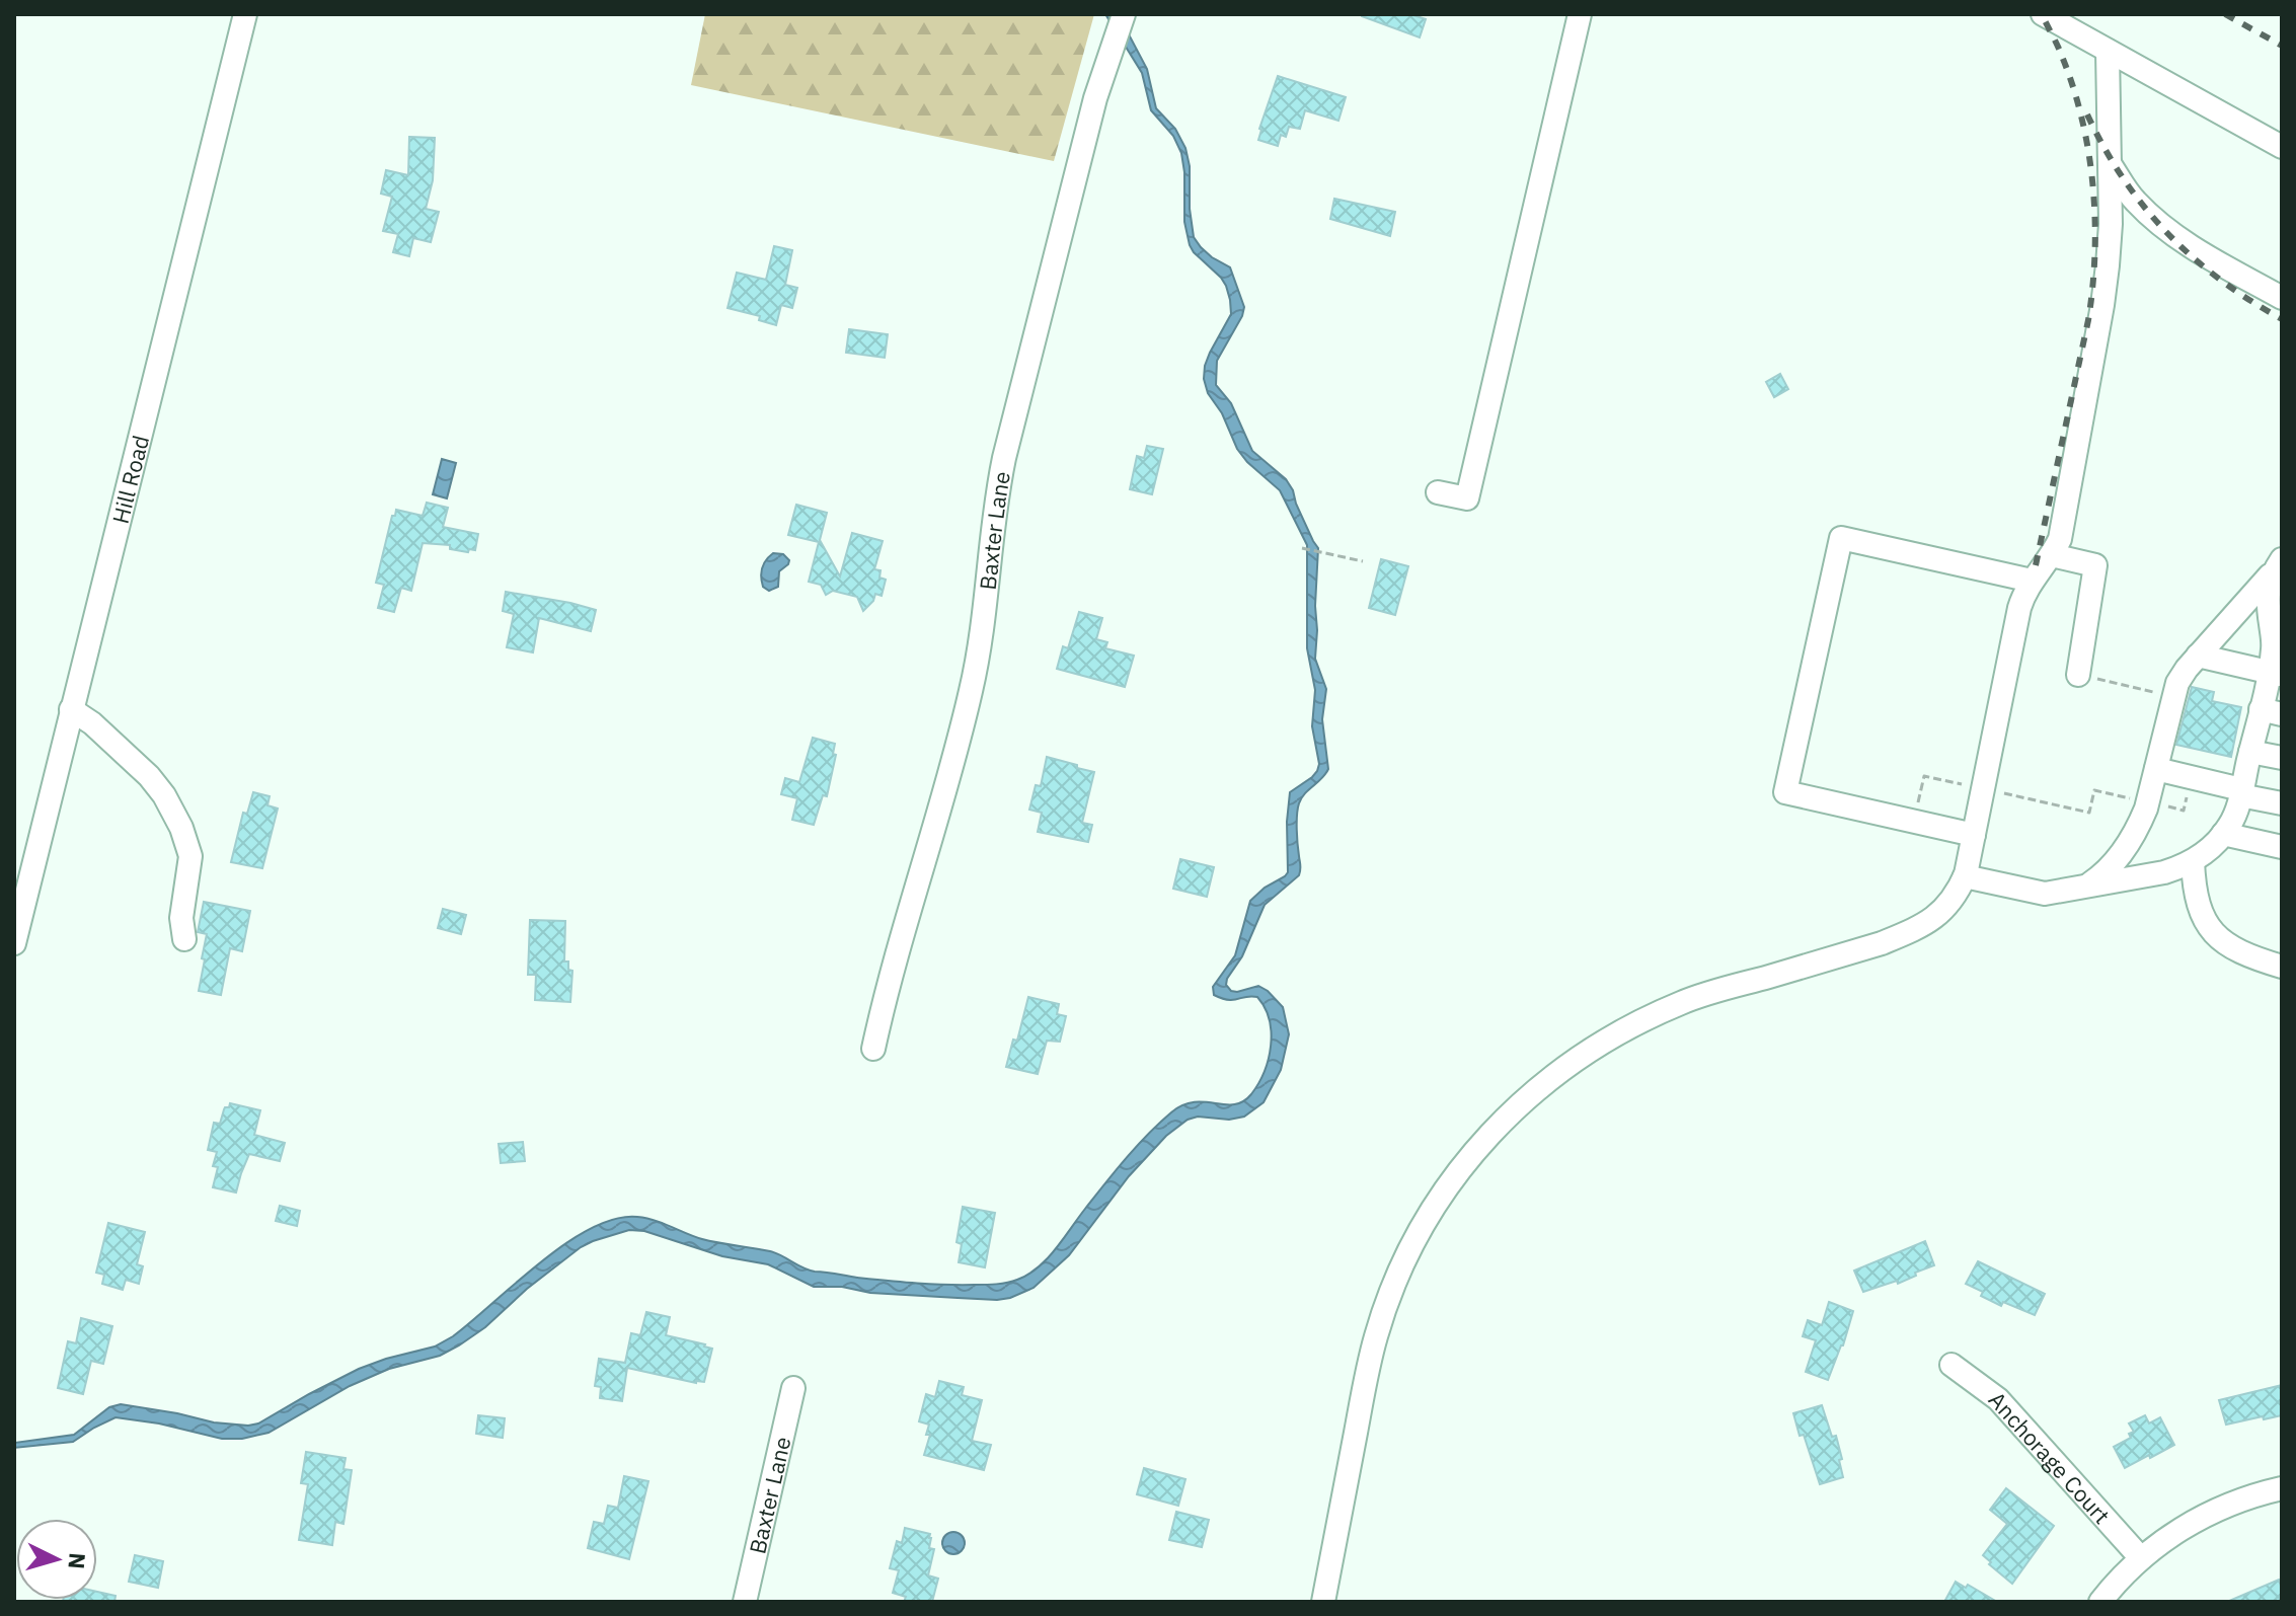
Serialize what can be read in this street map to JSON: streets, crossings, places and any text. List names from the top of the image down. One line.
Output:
{"streets":{"street":["Hill Road","Baxter Lane","Anchorage Court"]},"north":"right"}
